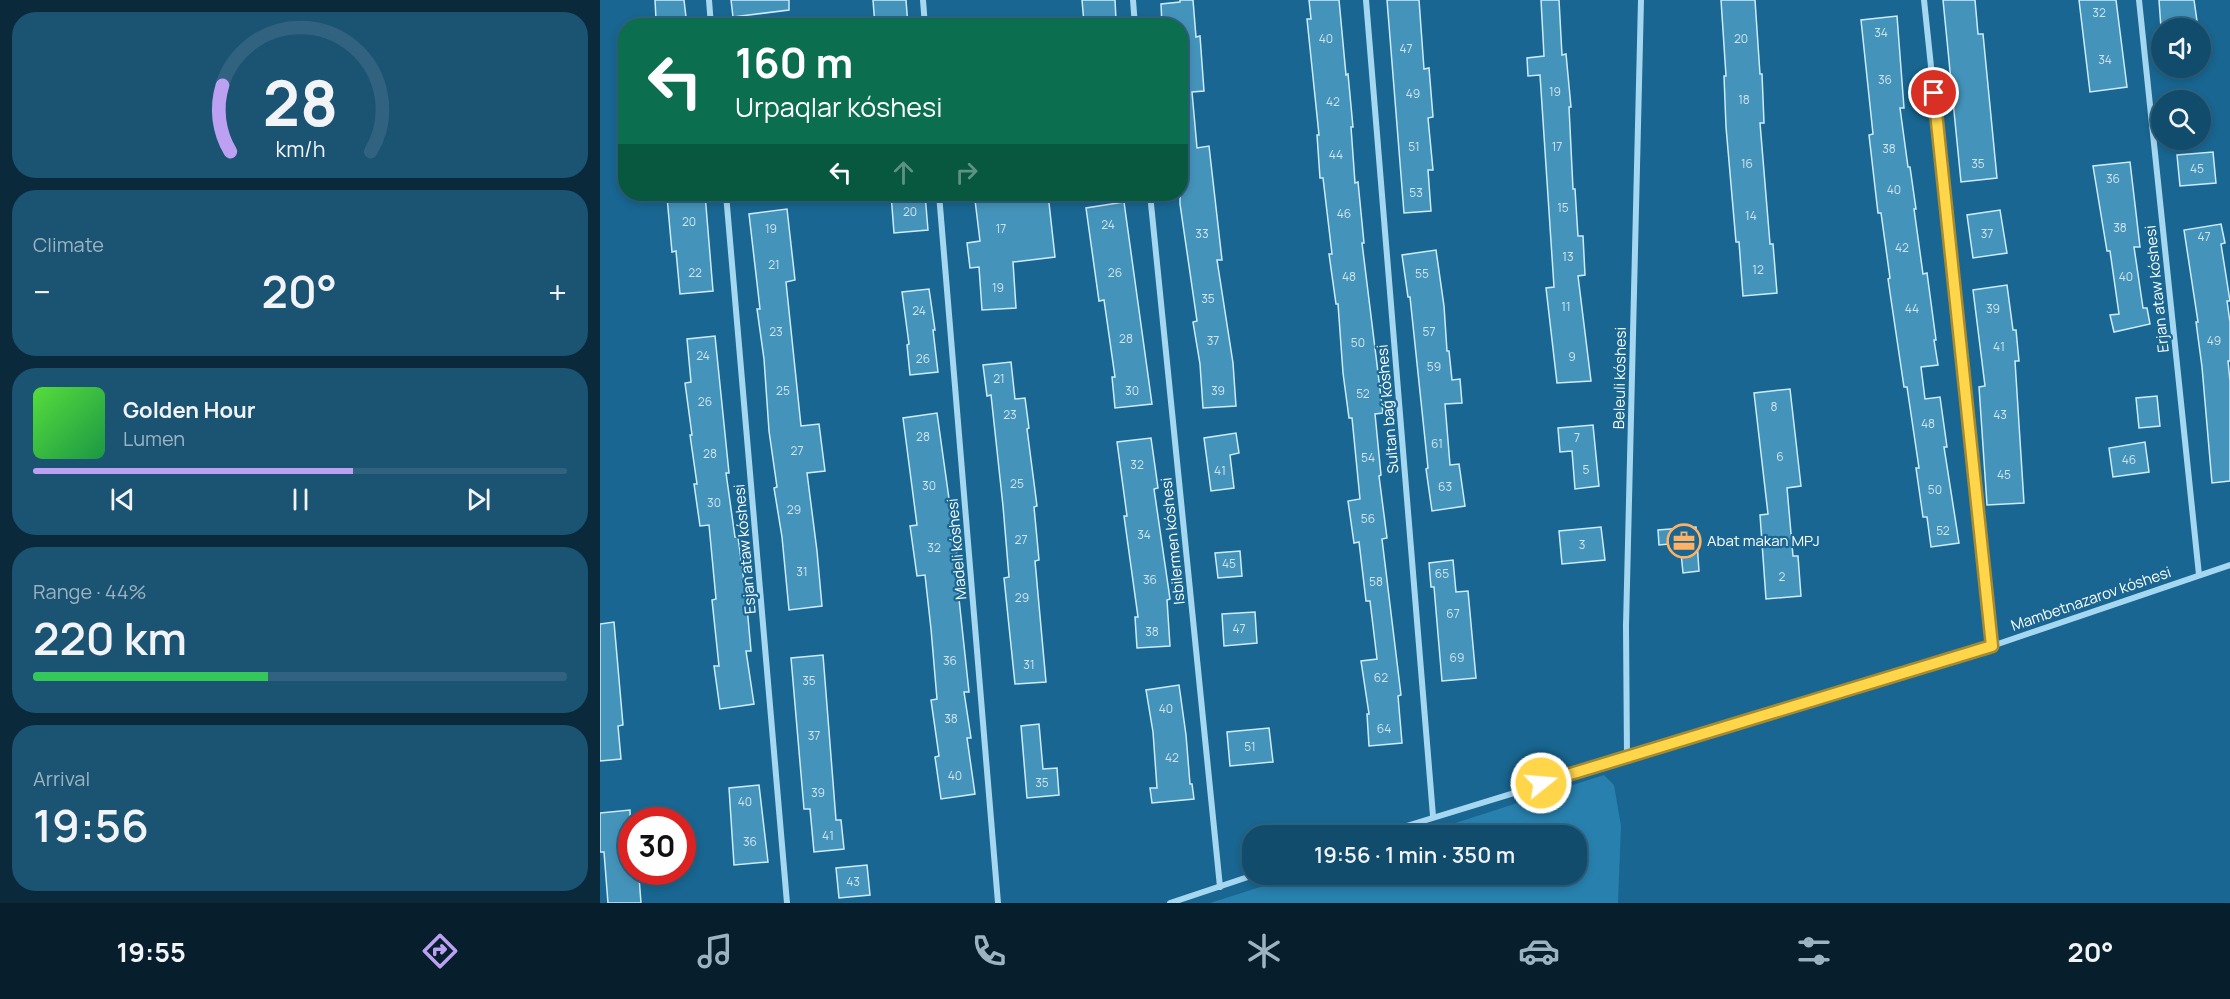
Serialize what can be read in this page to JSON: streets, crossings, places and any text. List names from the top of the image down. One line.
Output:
{"streets":{"street":["Erjan ataw kóshesi","Beleuli kóshesi","Sultan baǵ kóshesi","Isbilermen kóshesi","Esjan ataw kóshesi","Madeli kóshesi","Mambetnazarov kóshesi"]},"crossings":[["Erjan ataw kóshesi","Mambetnazarov kóshesi"],["Beleuli kóshesi","Mambetnazarov kóshesi"],["Sultan baǵ kóshesi","Mambetnazarov kóshesi"]],"places":{"office":["Abat makan MPJ"]},"house_numbers":["32","34","40","20","47","34","36","19","49","18","42","51","17","38","44","16","35","45","36","40","53","15","20","46","14","20","24","38","19","17","33","37","47","42","13","21","12","22","26","55","48","40","19","35","11","44","39","24","23","57","28","37","49","50","41","24","9","26","59","21","25","30","39","52","26","8","23","43","48","28","7","61","27","28","6","54","46","32","5","41","45","25","30","63","50","30","29","56","52","34","27","3","32","45","31","65","2","36","58","29","67","47","38","69","36","31","62","35","40","38","64","37","51","42","40","35","39","40","41","36","43"],"page":{"turn":["160 m","Urpaqlar kóshesi"],"tile":["Climate",["Range · 44%","220 km"],["Arrival","19:56"]],"heat":["−","20°","+"],"song":["Golden Hour","Lumen"],"limit":"30","trip":"19:56 · 1 min · 350 m","tabs":["19:55","20°"],"gauge":["28","km/h"]}}
